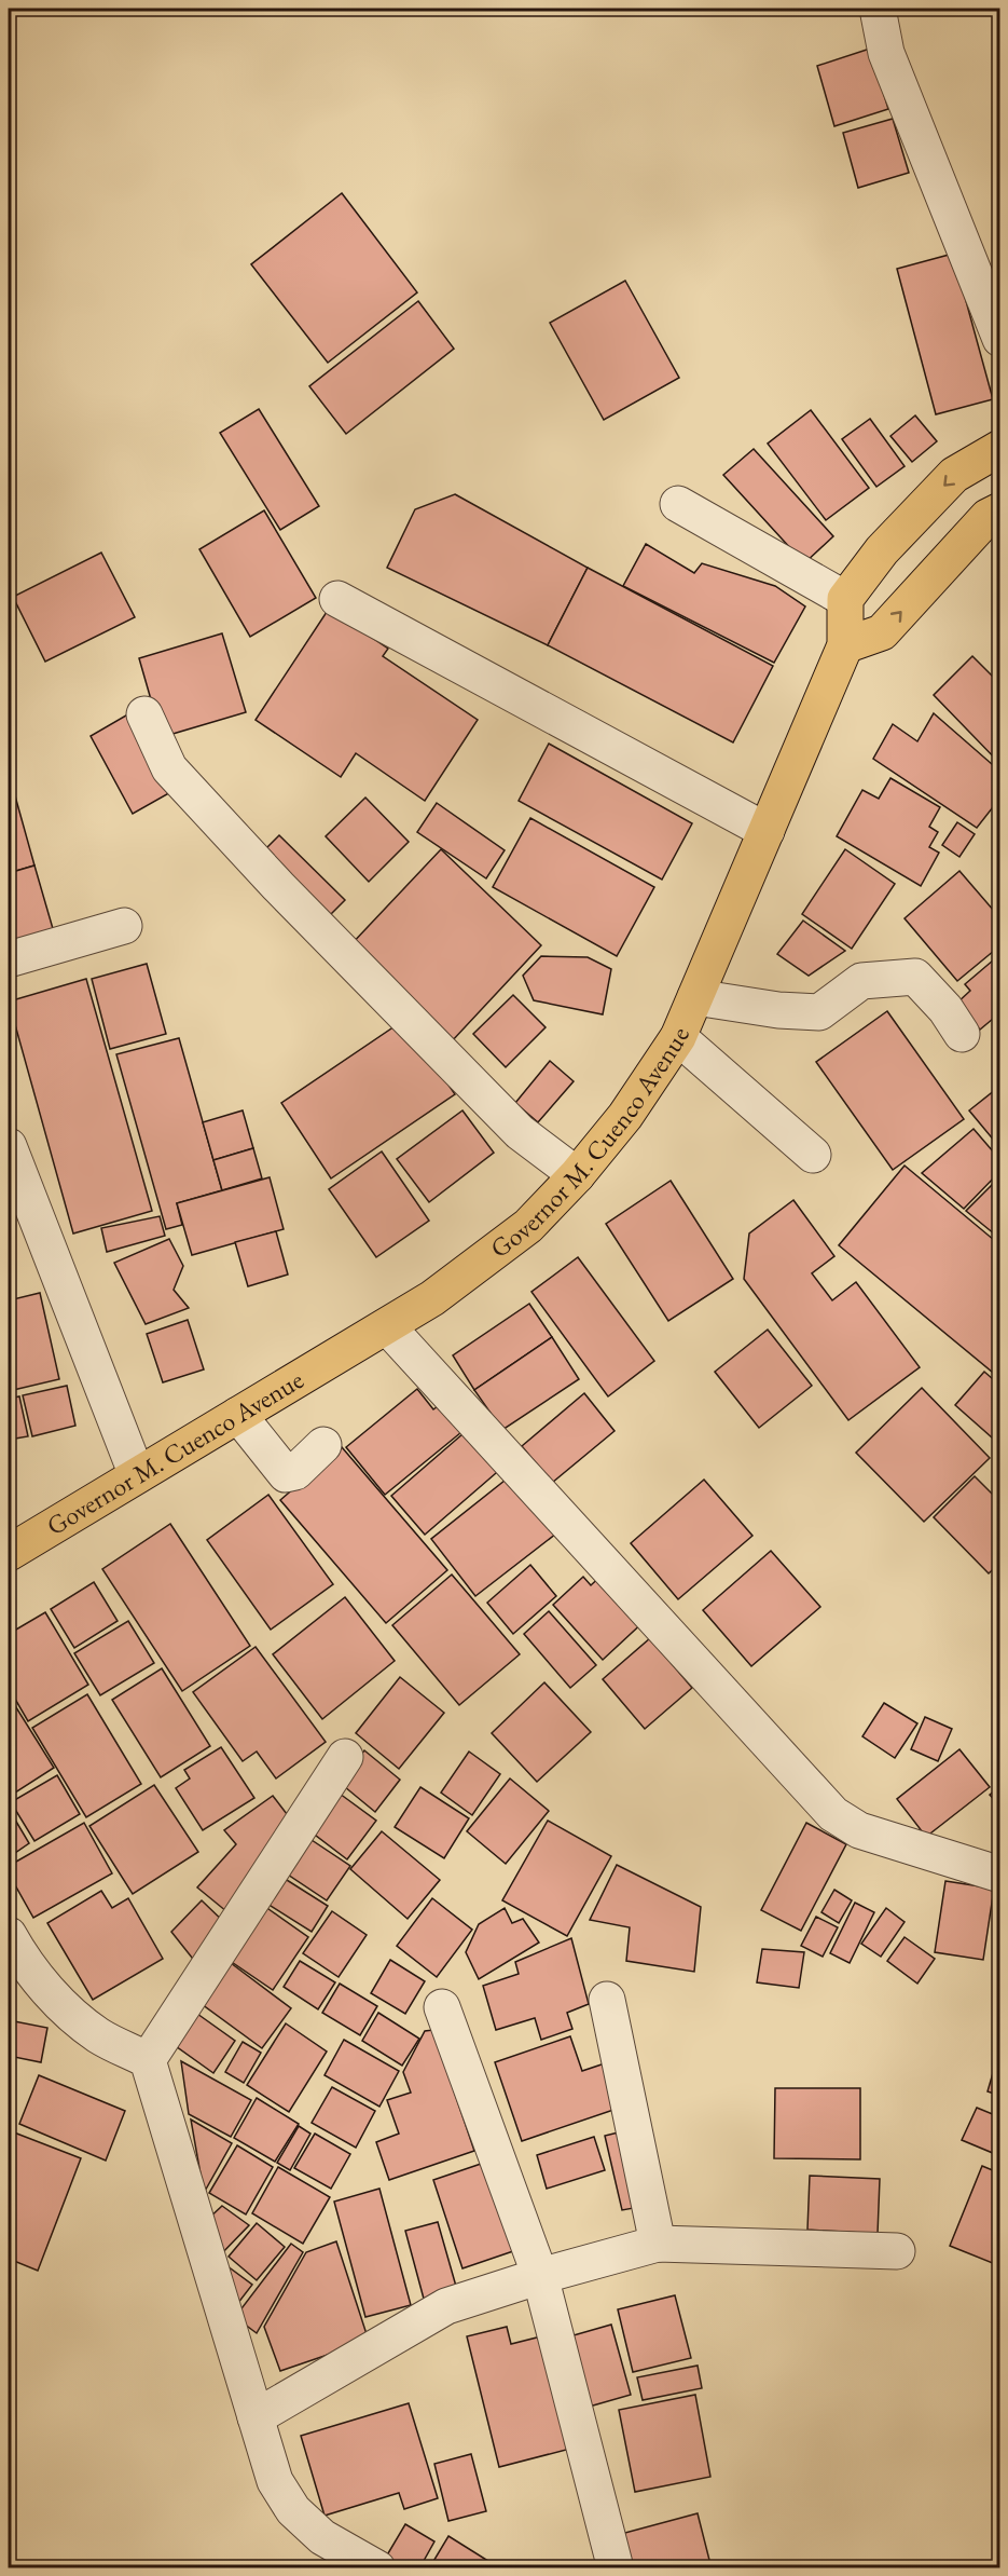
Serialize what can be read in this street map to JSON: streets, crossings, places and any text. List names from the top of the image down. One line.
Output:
{"streets":{"main road":["Governor M. Cuenco Avenue"]}}
